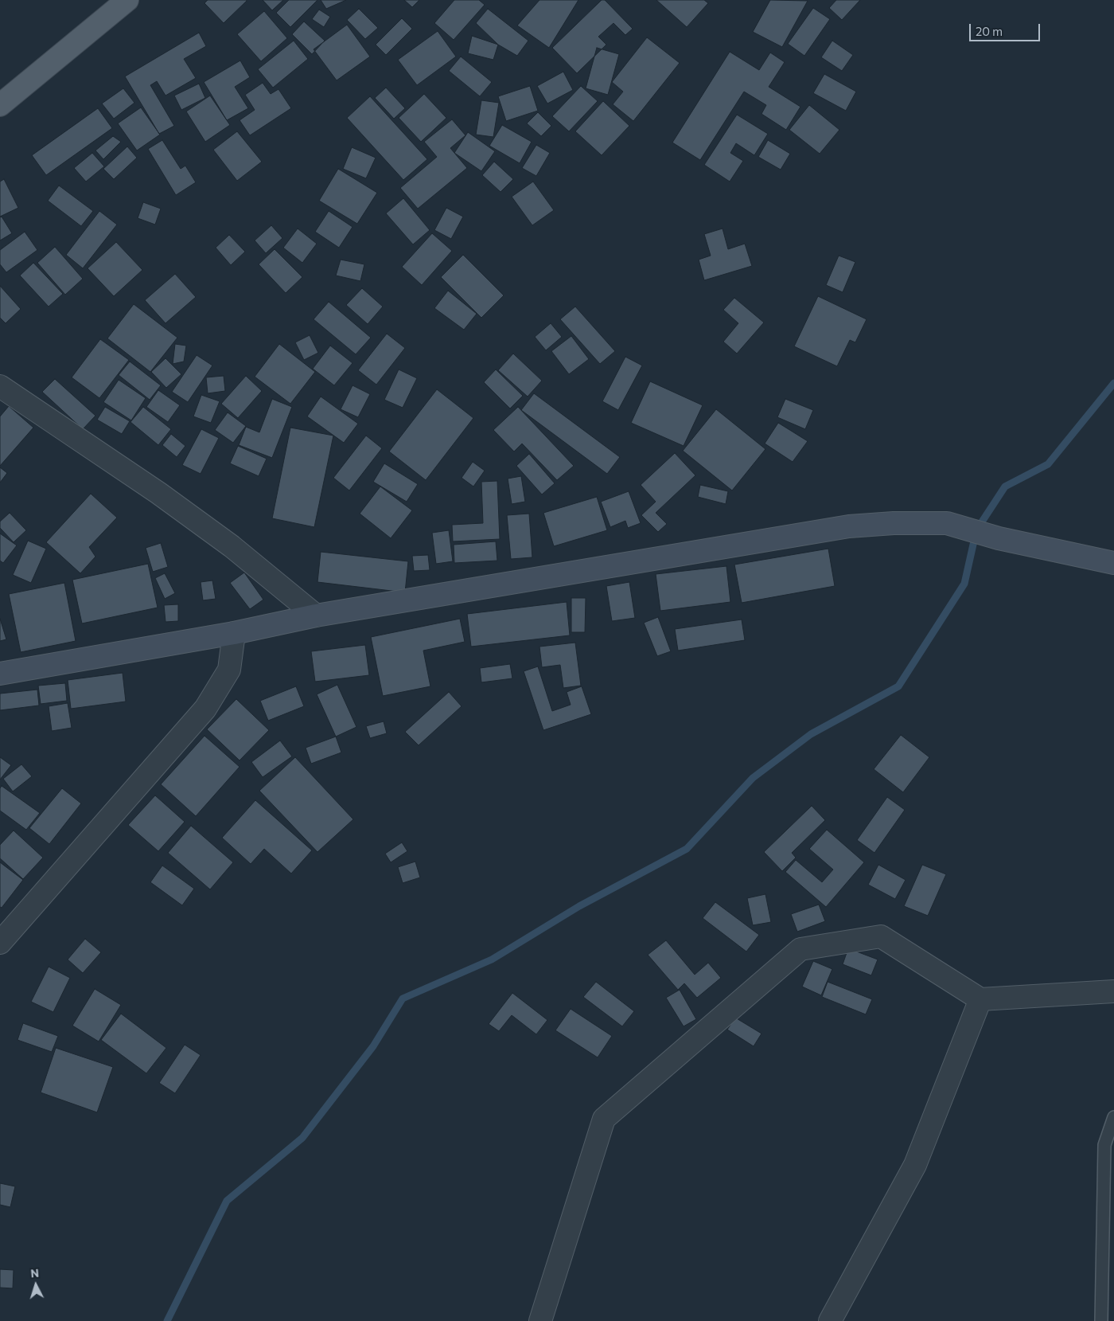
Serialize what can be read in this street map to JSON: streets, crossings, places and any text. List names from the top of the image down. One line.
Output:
{"scale_bar":"20 m","north":"top"}
